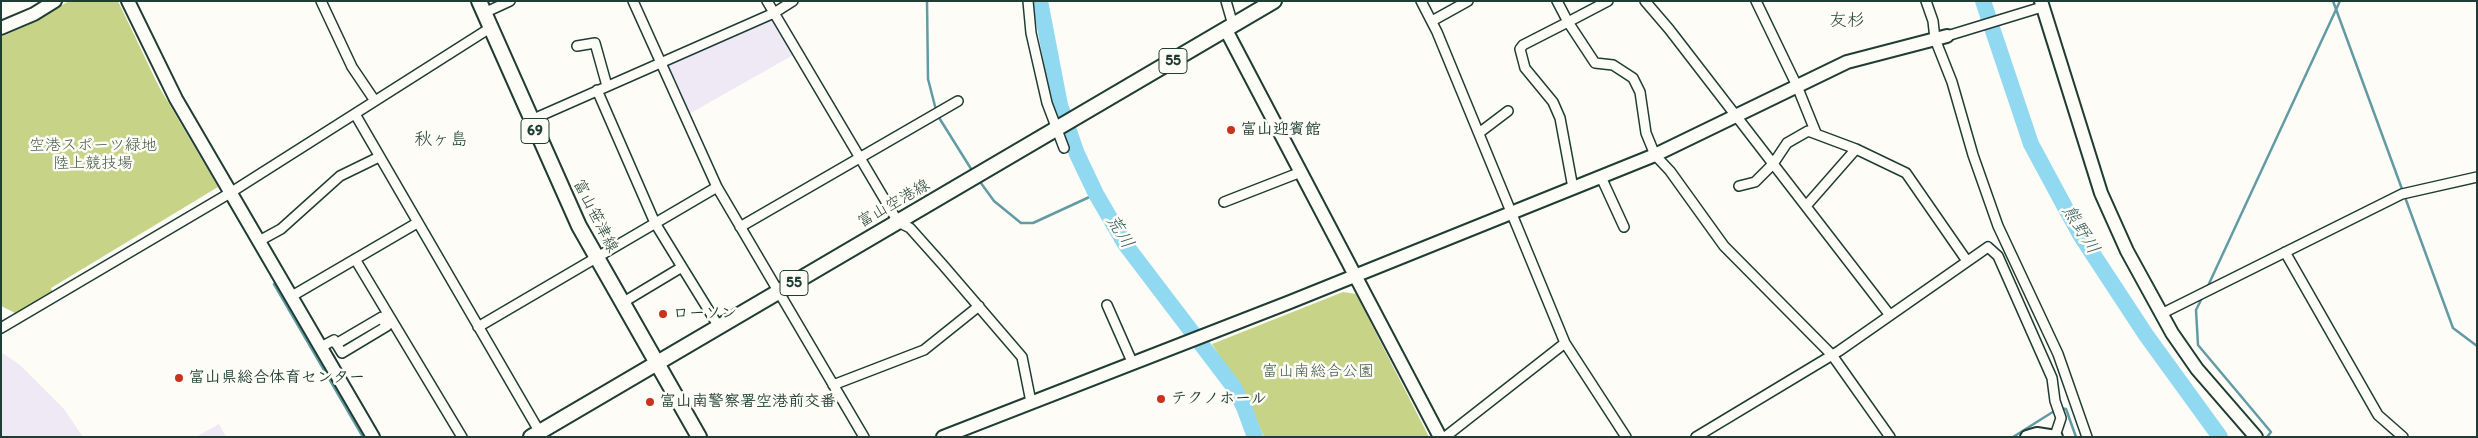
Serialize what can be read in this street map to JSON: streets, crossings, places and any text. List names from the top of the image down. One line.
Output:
{"streets":{"main road":["55","69","富山空港線","富山笹津線"]},"crossings":[["富山空港線","富山笹津線"]],"districts":["友杉","秋ヶ島"],"water":["熊野川","荒川"],"parks":["空港スポーツ緑地 陸上競技場","富山南総合公園"],"places":["富山迎賓館","ローソン","富山県総合体育センター","テクノホール","富山南警察署空港前交番"]}
